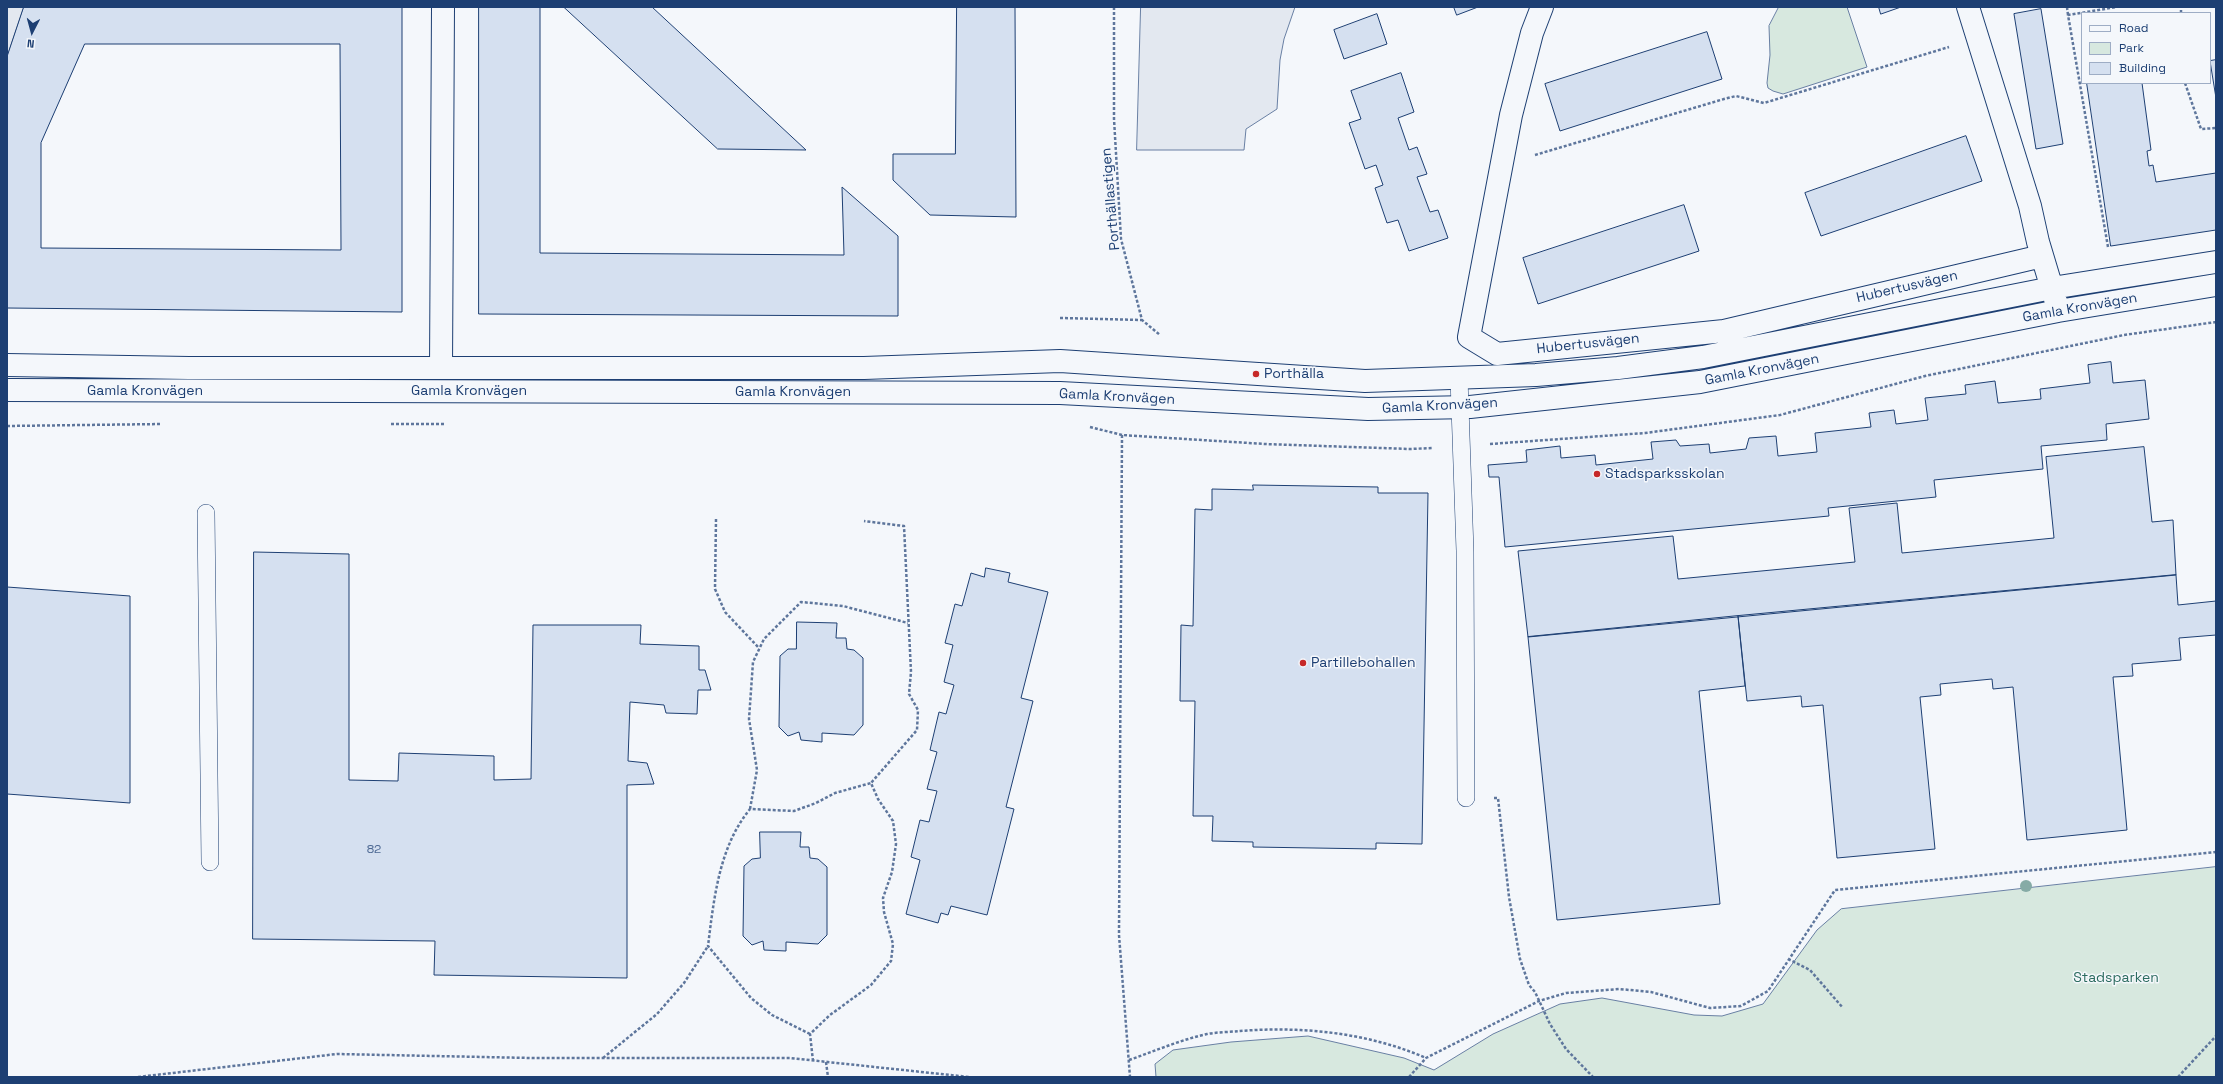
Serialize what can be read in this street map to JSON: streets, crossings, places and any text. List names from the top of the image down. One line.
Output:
{"streets":{"street":["Hubertusvägen","Gamla Kronvägen"],"path":["Porthällastigen"]},"parks":["Stadsparken"],"places":["Porthälla","Stadsparksskolan","Partillebohallen"],"house_numbers":["82"],"legend":["Road","Park","Building"],"north":"bottom"}
